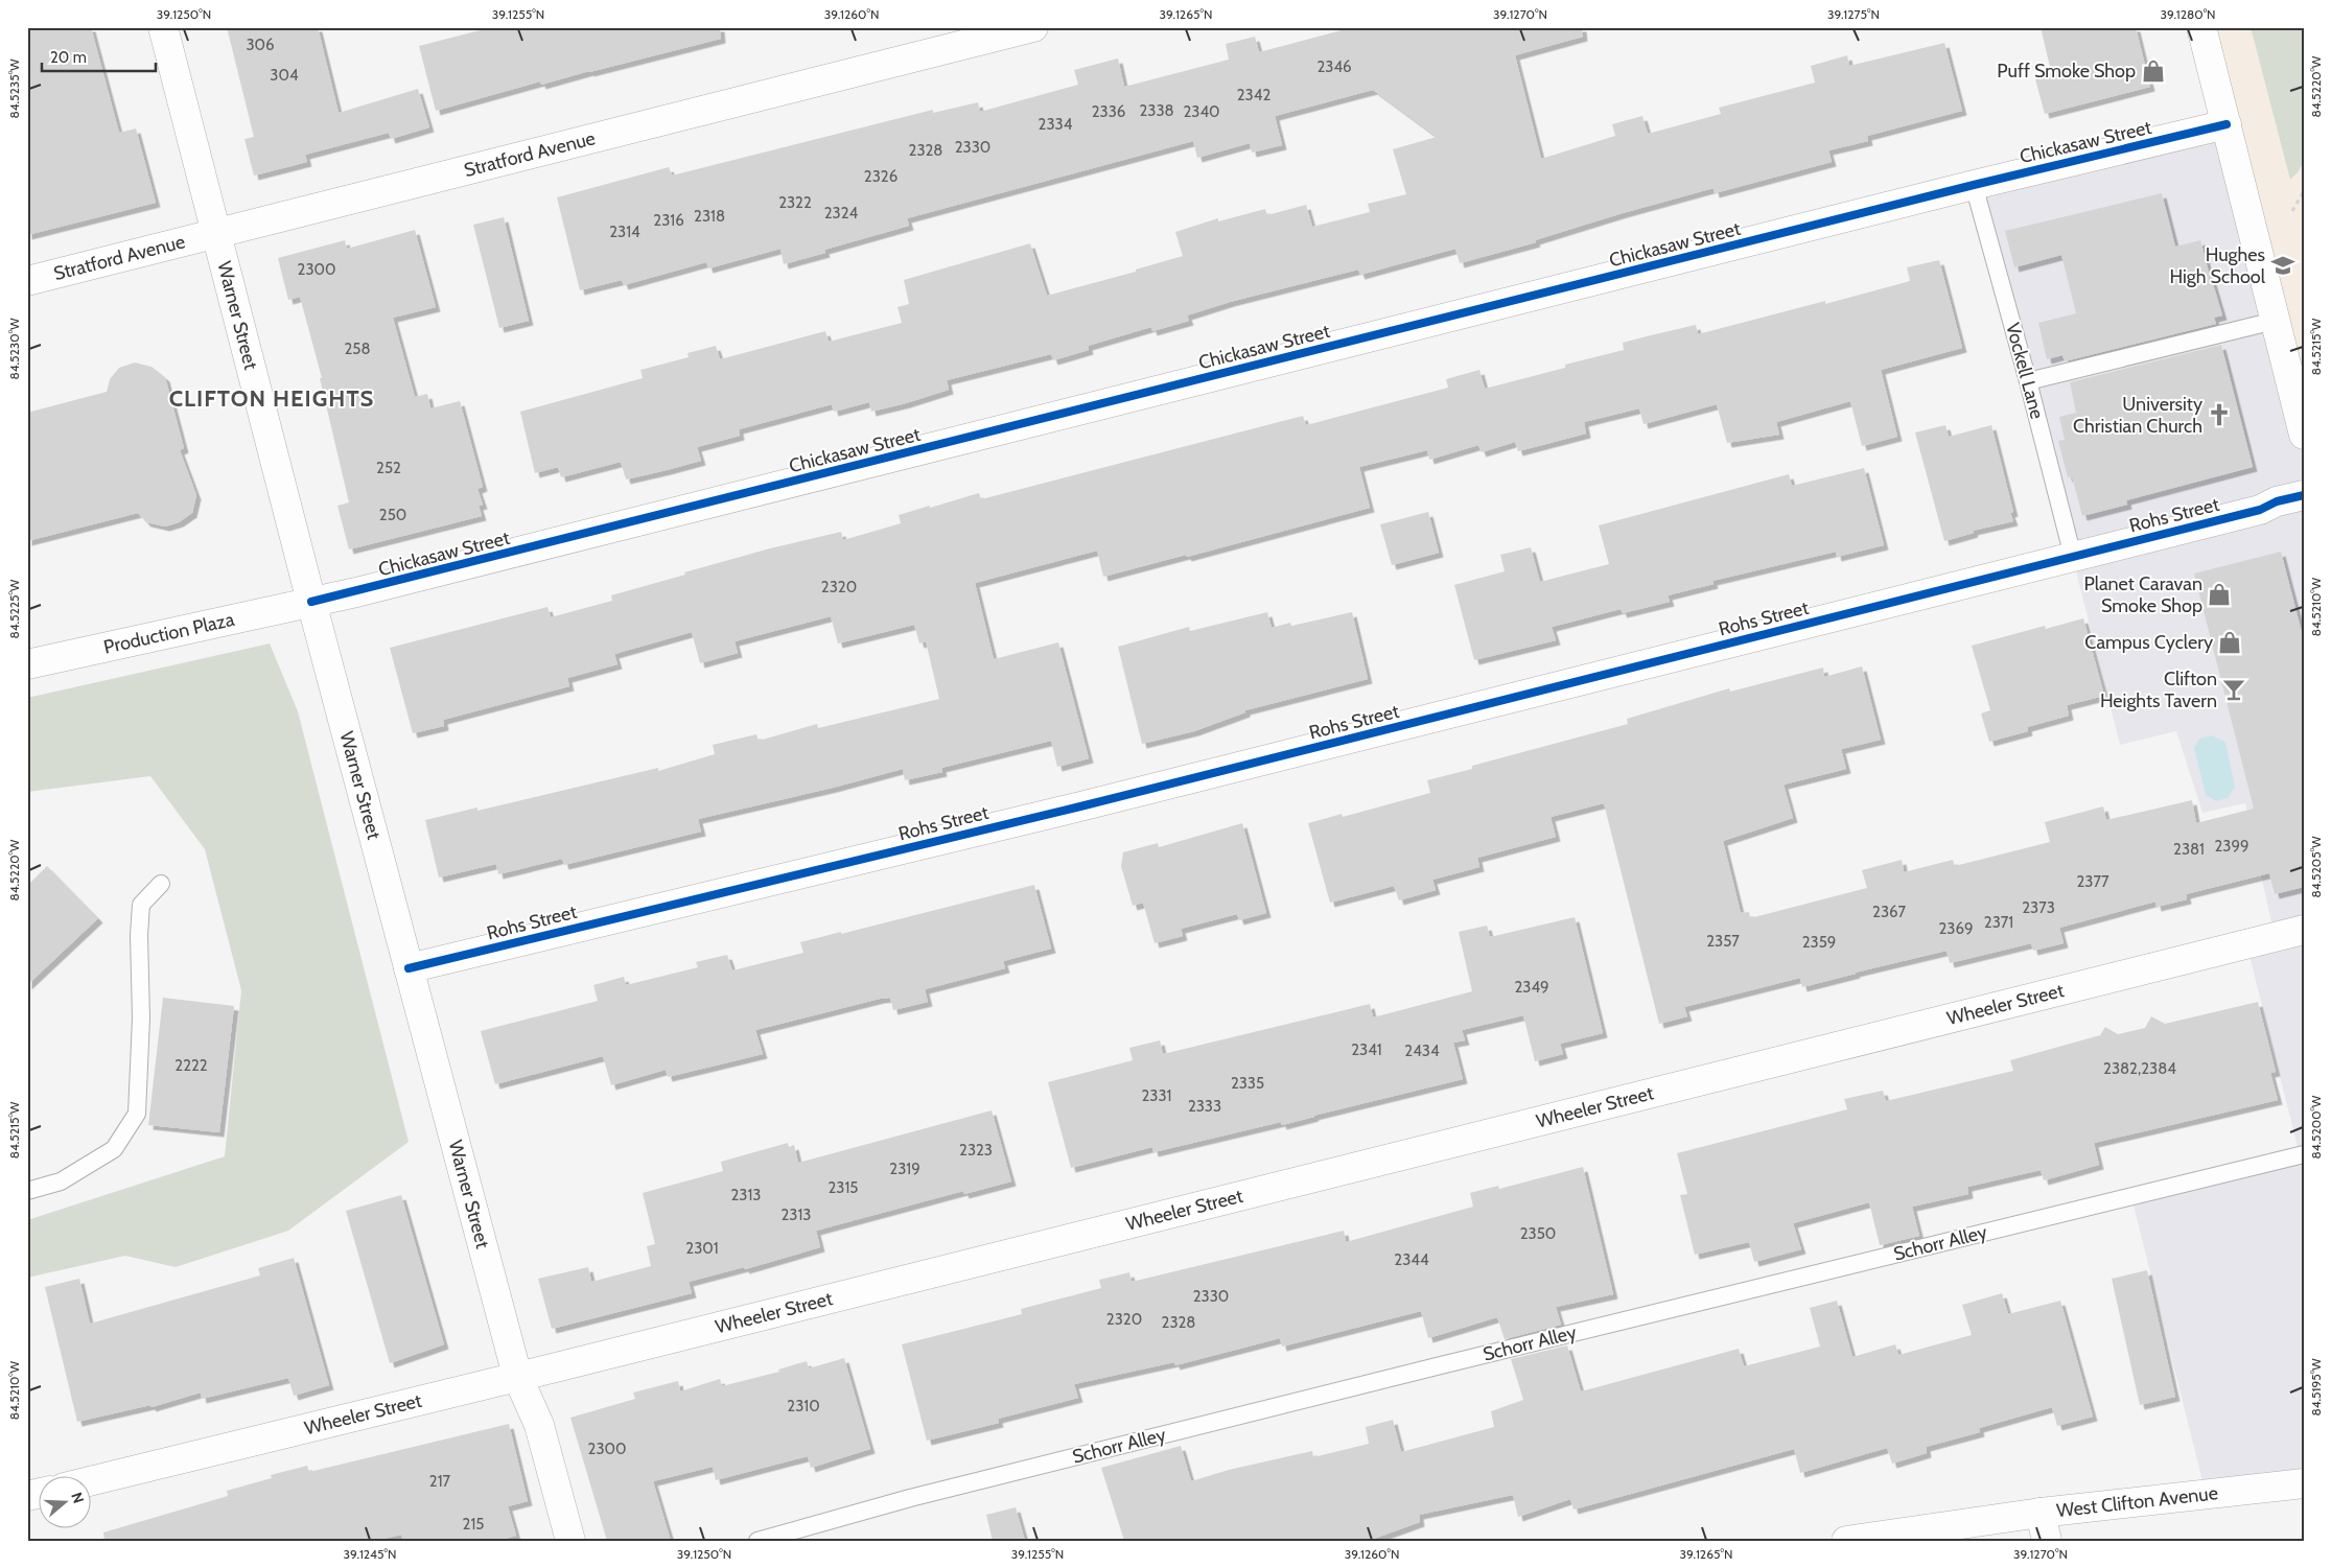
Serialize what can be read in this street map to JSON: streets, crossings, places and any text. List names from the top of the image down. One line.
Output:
{"streets":{"street":["Chickasaw Street","Stratford Avenue","Warner Street","Rohs Street","Production Plaza","Wheeler Street","West Clifton Avenue"],"lane":["Vockell Lane","Schorr Alley"]},"crossings":[["Chickasaw Street","Warner Street"],["Chickasaw Street","Vockell Lane"],["Chickasaw Street","Production Plaza"],["Stratford Avenue","Warner Street"],["Warner Street","Rohs Street"],["Warner Street","Production Plaza"],["Warner Street","Wheeler Street"],["Vockell Lane","Rohs Street"]],"districts":["CLIFTON HEIGHTS"],"places":{"shop":["Puff Smoke Shop","Planet Caravan Smoke Shop","Campus Cyclery"],"school or university":["Hughes High School"],"church":["University Christian Church"],"bar":["Clifton Heights Tavern"]},"house_numbers":["306","2346","304","2342","2338","2336","2340","2334","2330","2328","2326","2322","2324","2318","2316","2314","2300","258","252","250","2320","2399","2381","2377","2373","2367","2371","2369","2357","2359","2349","2341","2434","2222","2382,2384","2335","2331","2333","2323","2319","2315","2313","2313","2350","2301","2344","2330","2320","2328","2310","2300","217","215"],"scale_bar":"20 m","north":"right","coordinates":["39.1250°N","39.1255°N","39.1260°N","39.1265°N","39.1270°N","39.1275°N","39.1280°N","84.5220°W","84.5235°W","84.5215°W","84.5230°W","84.5210°W","84.5225°W","84.5205°W","84.5200°W","84.5195°W","39.1245°N"]}
